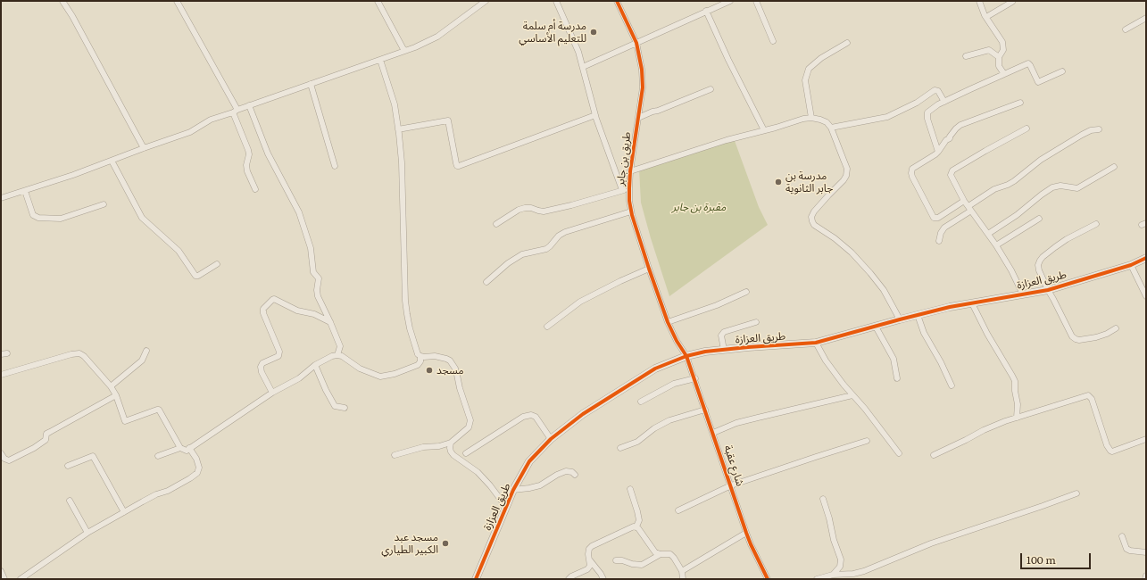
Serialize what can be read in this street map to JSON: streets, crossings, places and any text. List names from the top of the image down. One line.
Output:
{"streets":{"street":["طريق بن جابر","طريق العزازة","شارع عقبة"]},"crossings":[["طريق بن جابر","طريق العزازة"],["طريق بن جابر","شارع عقبة"],["طريق العزازة","شارع عقبة"]],"parks":["مقبرة بن جابر"],"places":["مدرسة أم سلمة للتعليم الأساسي","مدرسة بن جابر الثانوية","مسجد","مسجد عبد الكبير الطياري"],"scale_bar":"100 m"}
